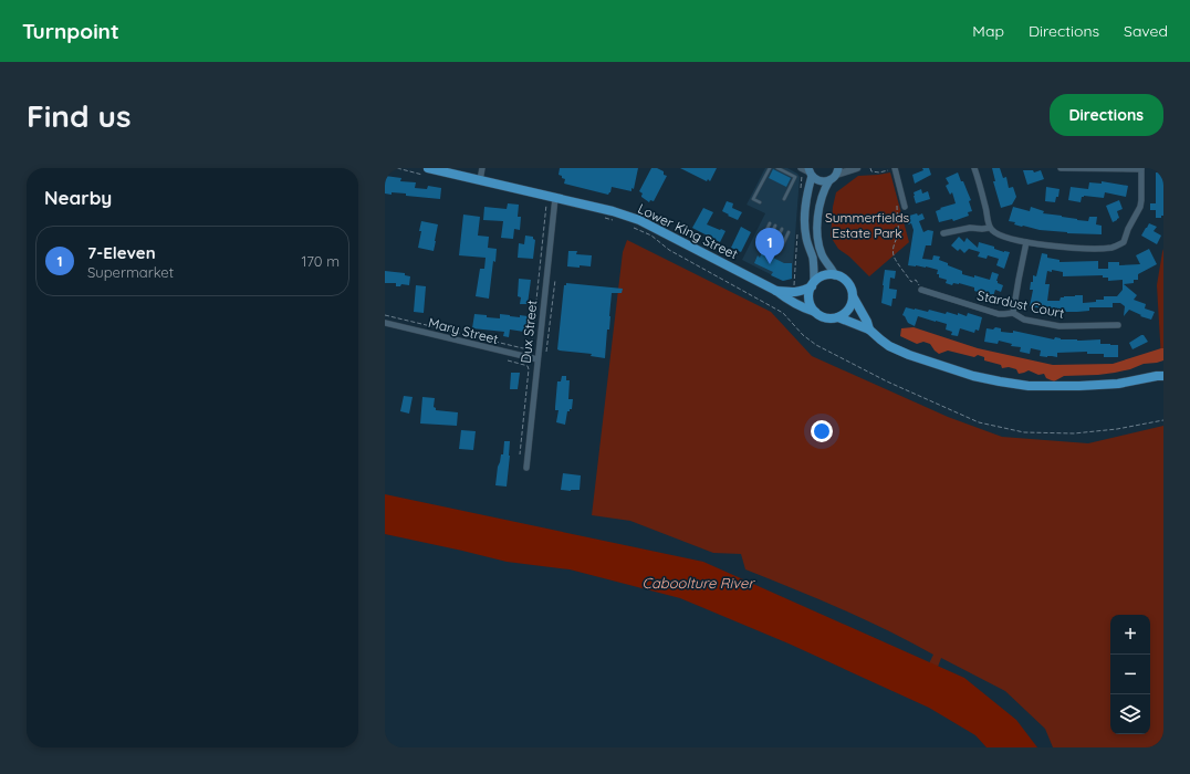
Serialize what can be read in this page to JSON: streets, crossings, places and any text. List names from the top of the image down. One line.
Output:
{"streets":{"main road":["Lower King Street"],"street":["Stardust Court","Mary Street","Dux Street"]},"crossings":[["Lower King Street","Dux Street"],["Mary Street","Dux Street"]],"water":["Caboolture River"],"parks":["Summerfields Estate Park"],"page":{"header":"Turnpoint","nav":["Map","Directions","Saved"],"buttons":"Directions","title":"Find us","heading":"Nearby","list":[{"mark":"1","name":"7-Eleven","note":"Supermarket","value":"170 m"}],"pins":"1","map_buttons":["+","−"]}}
